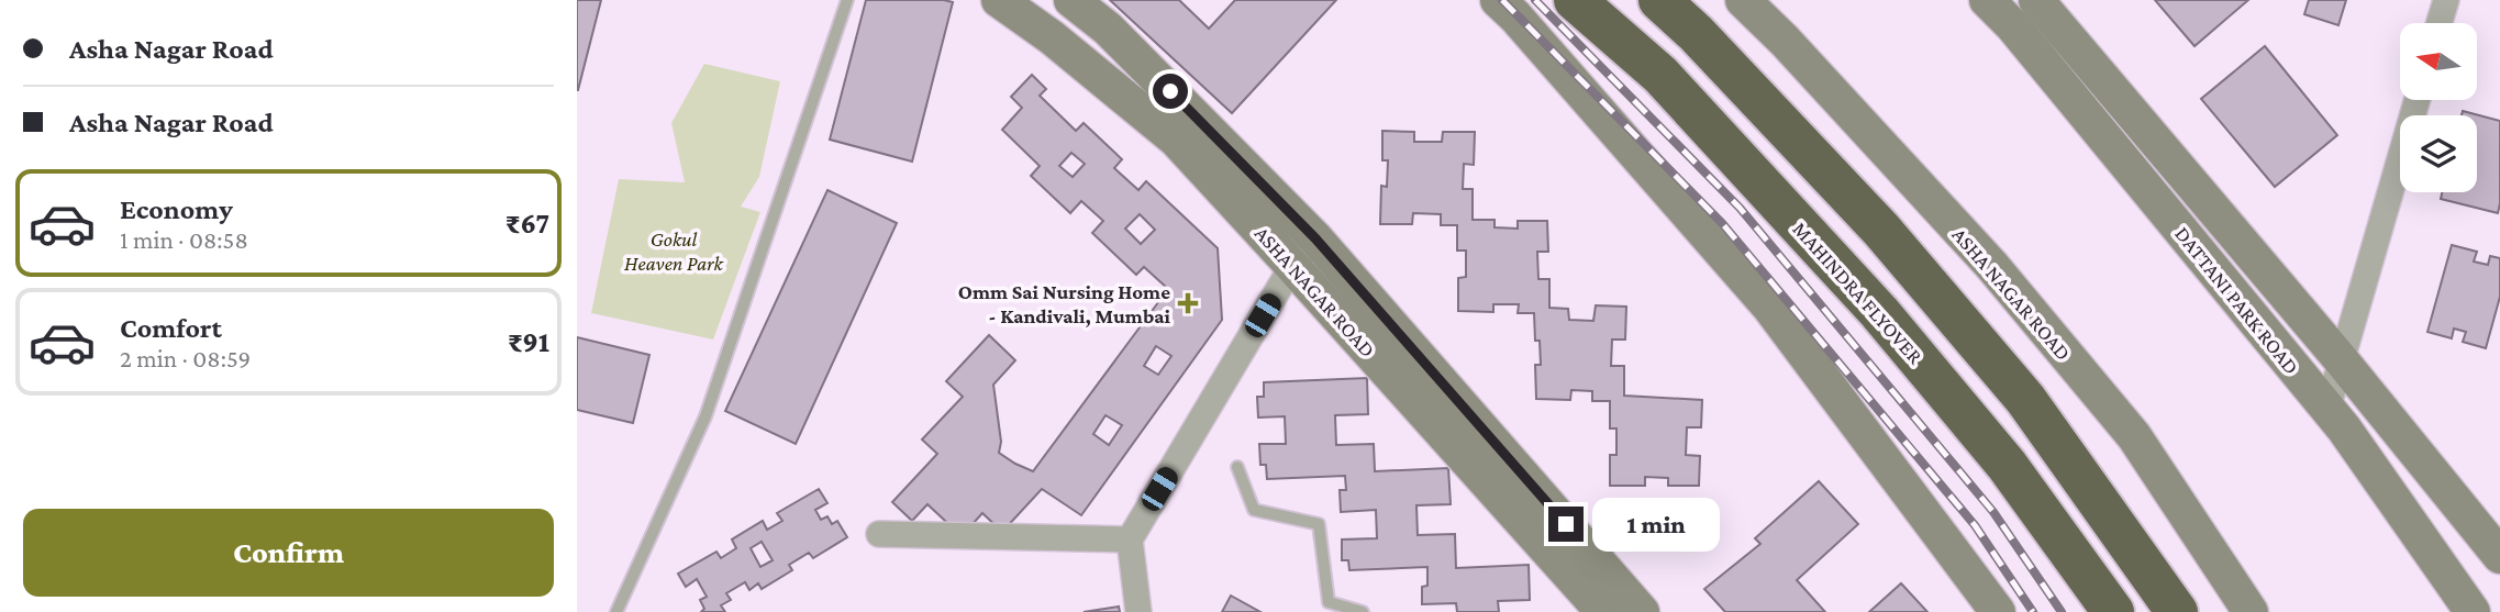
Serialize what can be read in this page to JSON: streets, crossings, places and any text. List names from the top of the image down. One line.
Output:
{"streets":{"highway":["MAHINDRA FLYOVER"],"street":["ASHA NAGAR ROAD","DATTANI PARK ROAD"]},"parks":["Gokul Heaven Park"],"places":{"health":["Omm Sai Nursing Home - Kandivali, Mumbai"]},"north":"left","page":{"banner":["Asha Nagar Road","Asha Nagar Road"],"list":[{"name":"Economy","note":"1 min · 08:58","value":"₹67"},{"name":"Comfort","note":"2 min · 08:59","value":"₹91"}],"buttons":"Confirm","bubble":"1 min"}}
